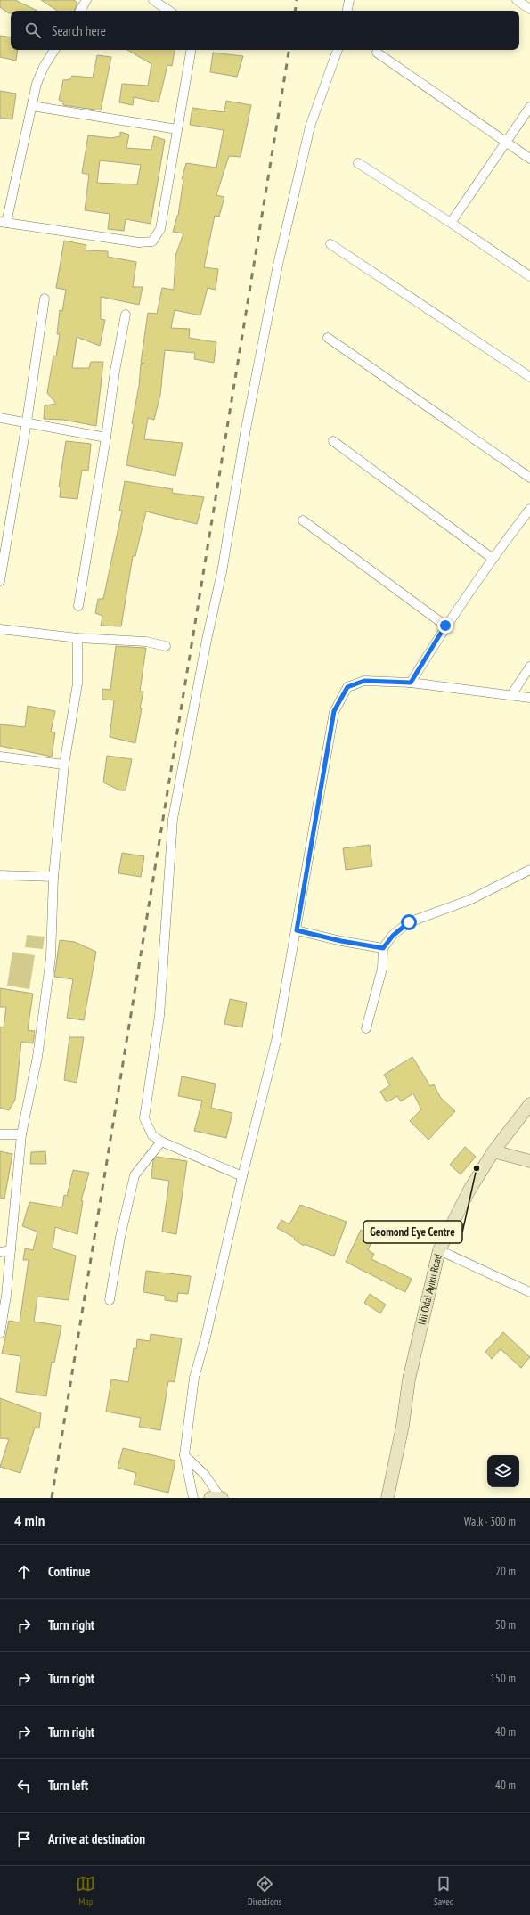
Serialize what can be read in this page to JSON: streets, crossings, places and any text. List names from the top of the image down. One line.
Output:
{"streets":{"street":["Nii Odai Ayiku Road"]},"places":["Geomond Eye Centre"],"page":{"search":"Search here","heading":["4 min","Walk · 300 m"],"list":[["Continue","20 m"],["Turn right","50 m"],["Turn right","150 m"],["Turn right","40 m"],["Turn left","40 m"],"Arrive at destination"],"nav":["Map","Directions","Saved"]}}
